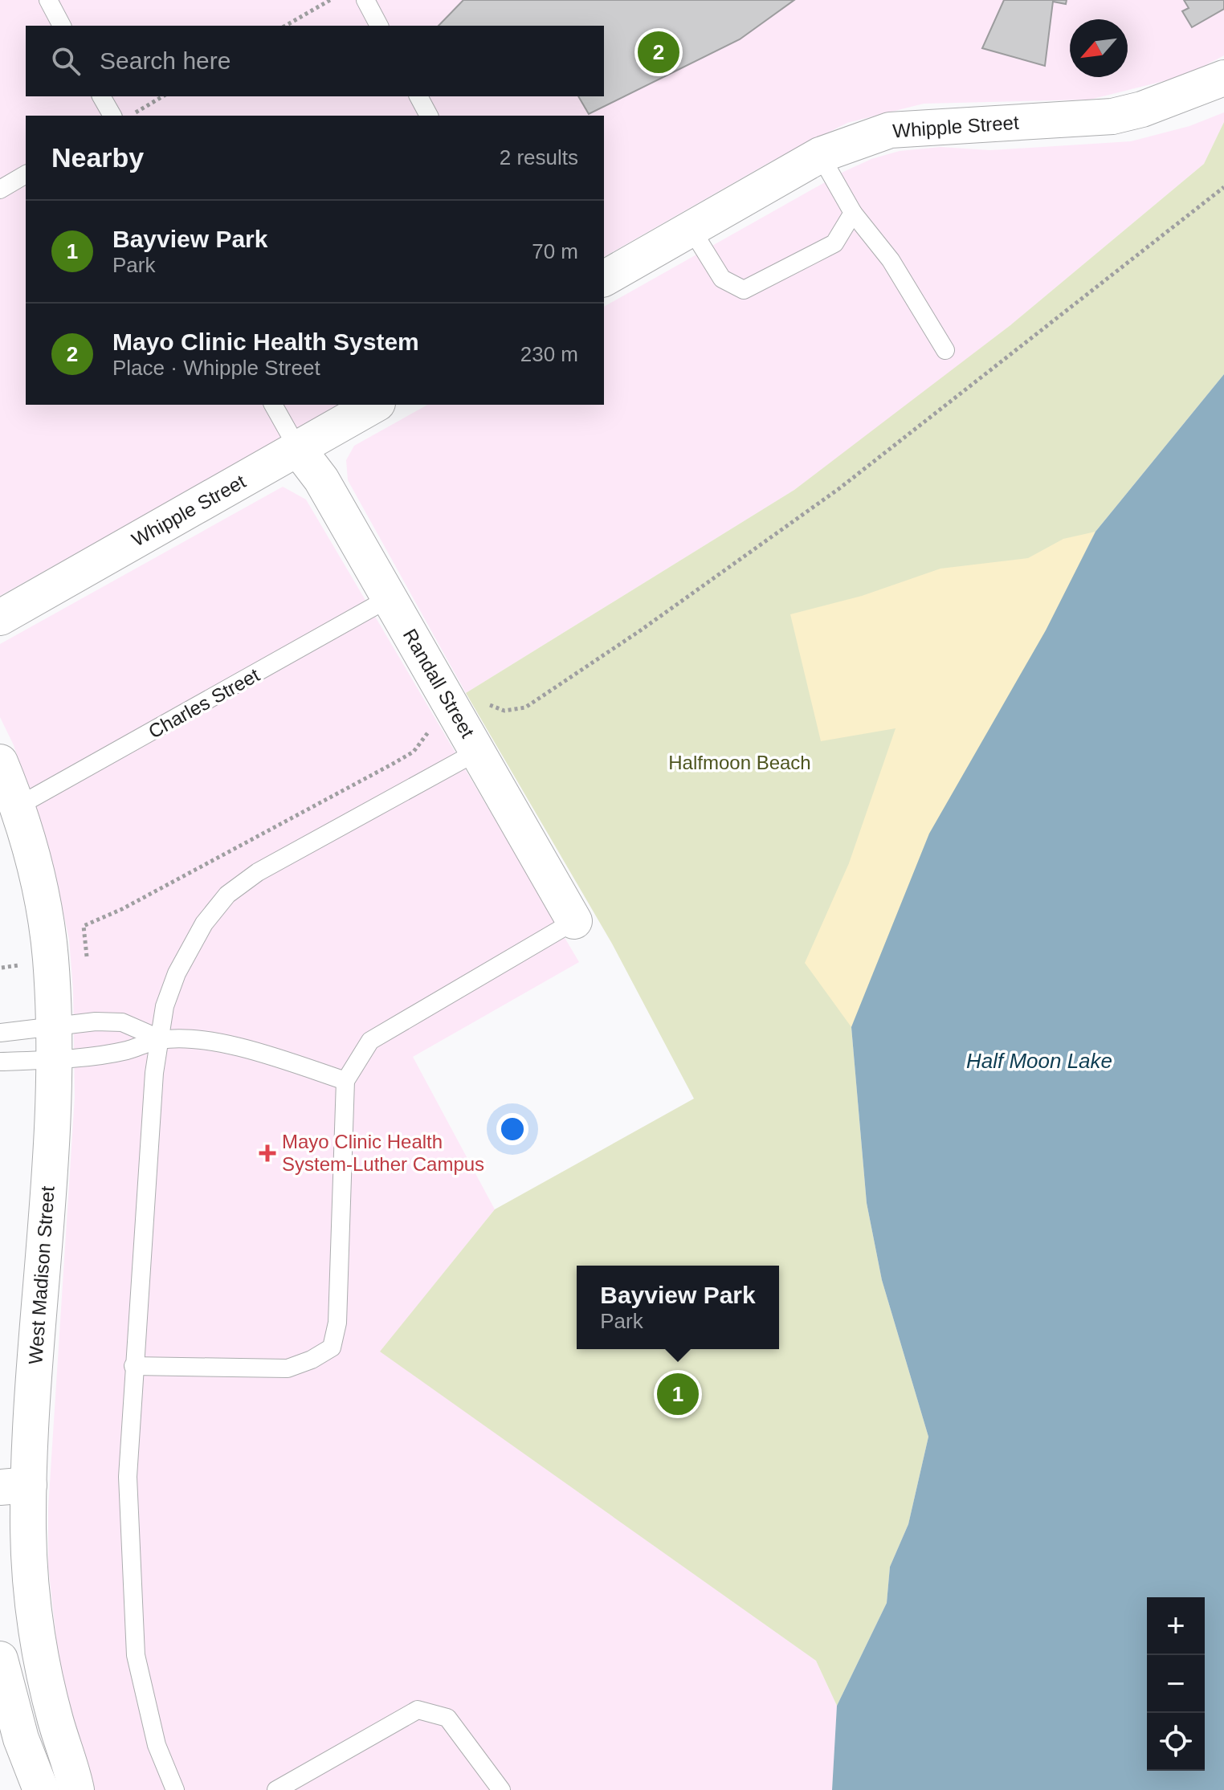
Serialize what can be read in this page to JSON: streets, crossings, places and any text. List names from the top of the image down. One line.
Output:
{"streets":{"street":["Whipple Street","Randall Street","West Madison Street"],"lane":["Charles Street"]},"crossings":[["Whipple Street","Randall Street"],["Randall Street","Charles Street"],["Charles Street","West Madison Street"]],"water":["Half Moon Lake"],"parks":["Halfmoon Beach"],"places":{"health":["Mayo Clinic Health System-Luther Campus"]},"north":"bottom left","page":{"search":"Search here","pins":["2","1"],"heading":["Nearby","2 results"],"list":[{"mark":"1","name":"Bayview Park","note":"Park","value":"70 m"},{"mark":"2","name":"Mayo Clinic Health System","note":"Place · Whipple Street","value":"230 m"}],"popup":["Bayview Park","Park"],"map_buttons":["+","−"]}}
